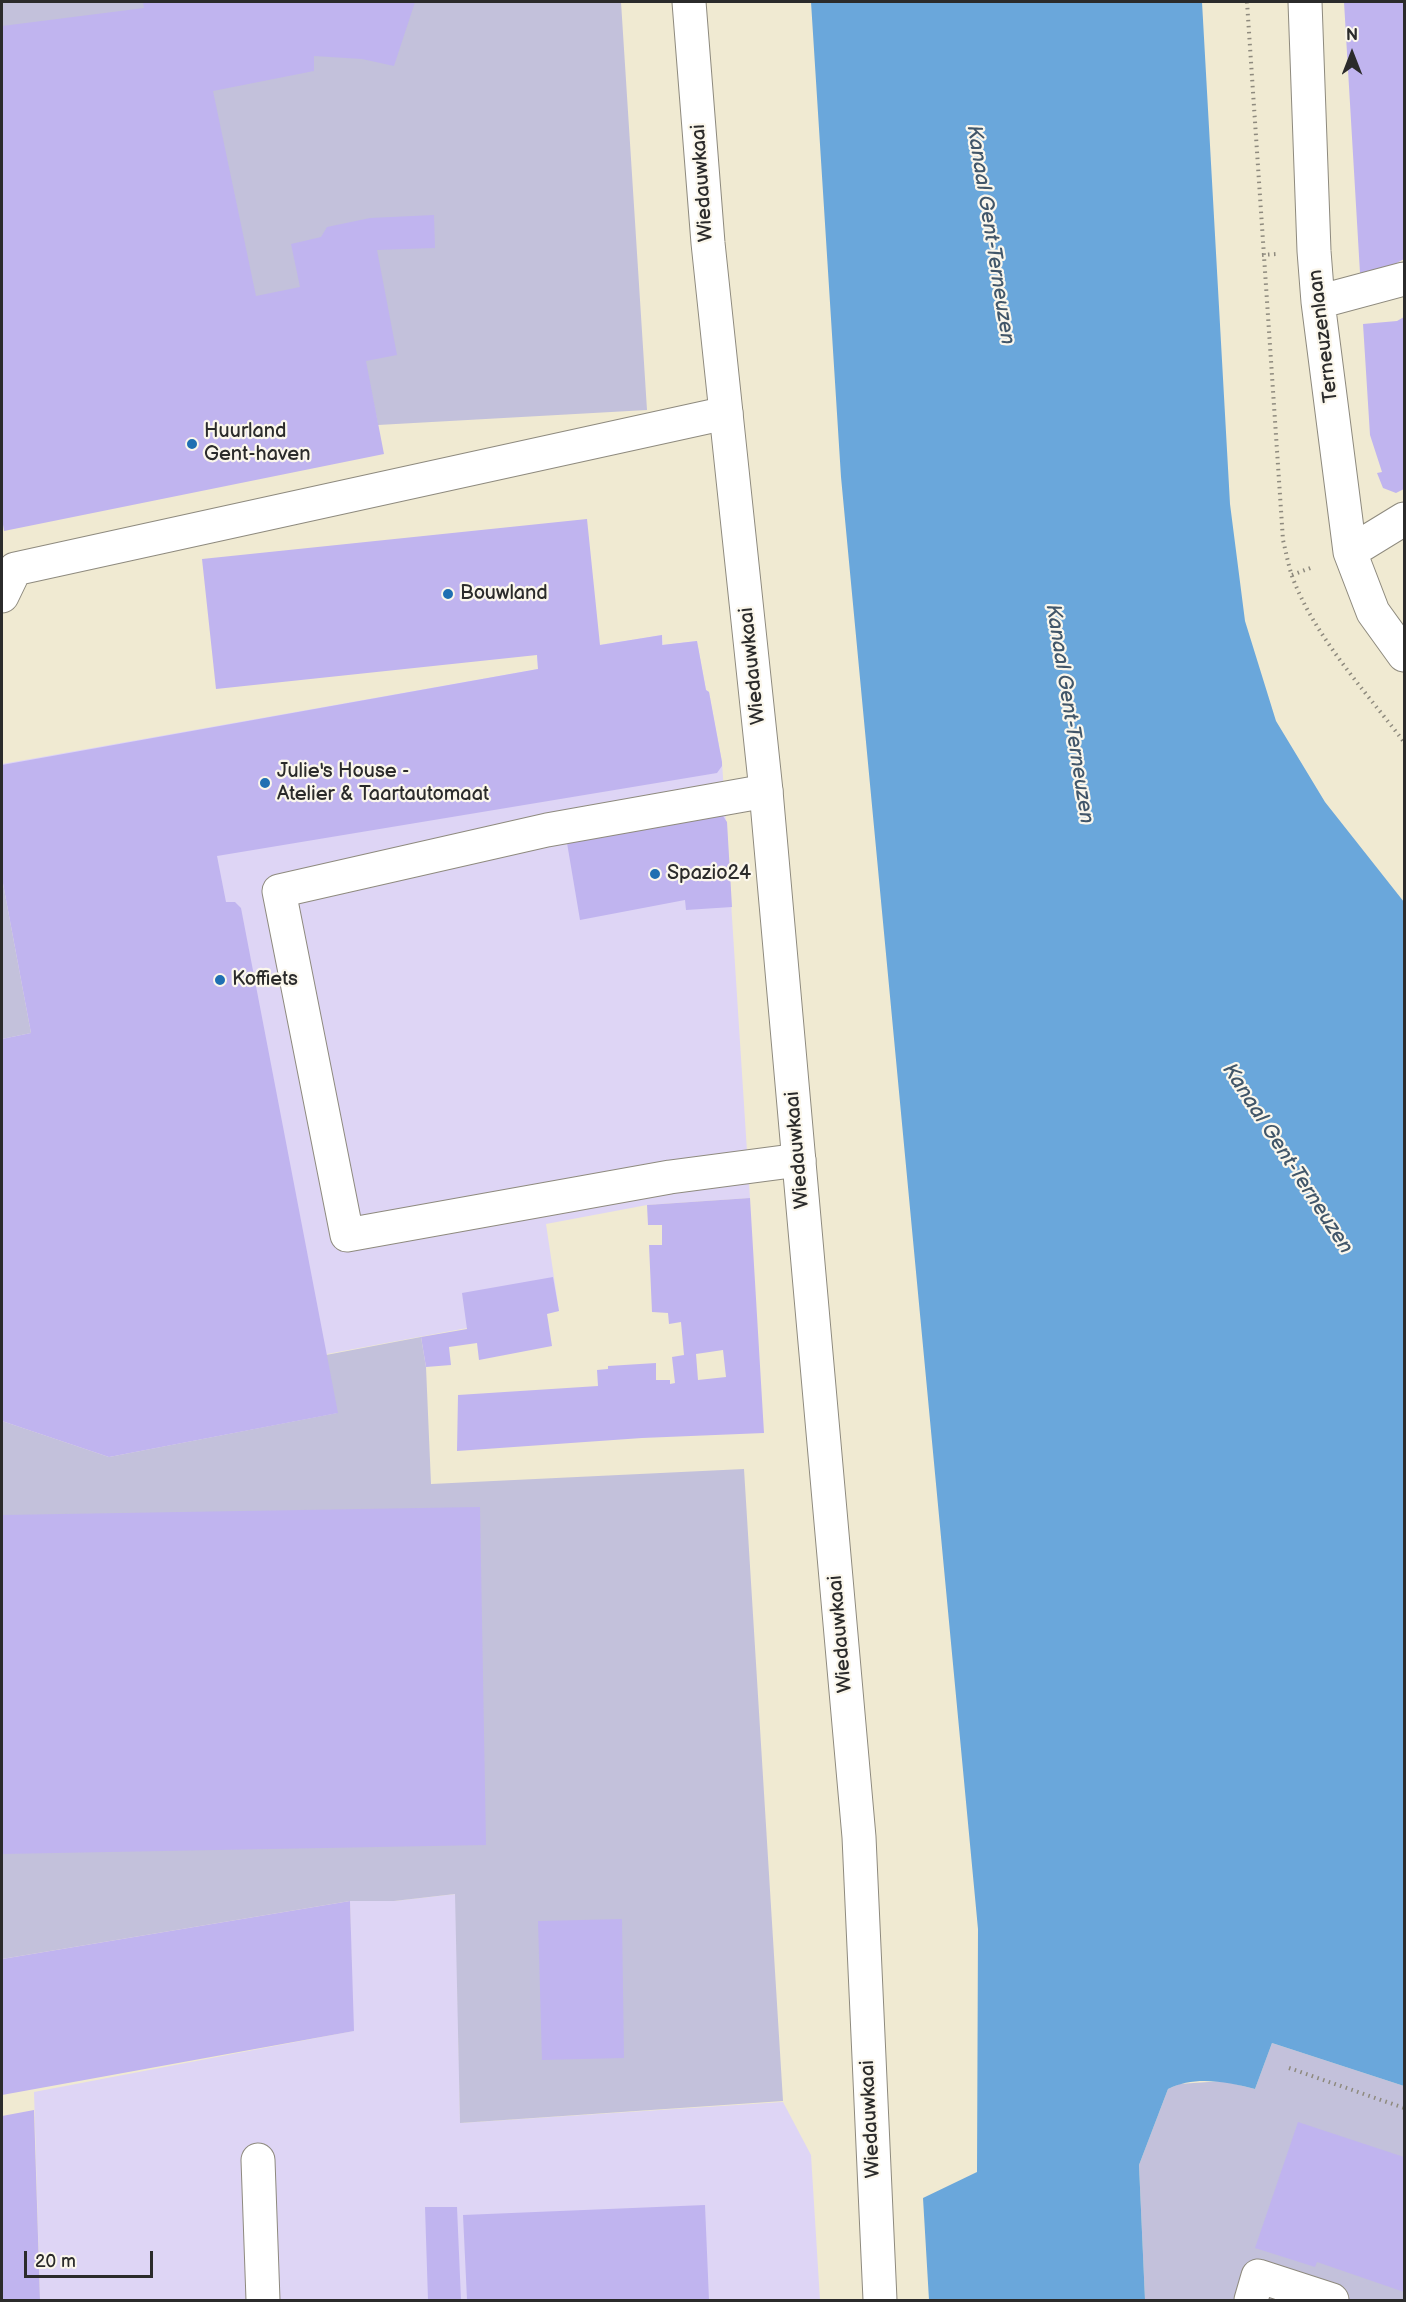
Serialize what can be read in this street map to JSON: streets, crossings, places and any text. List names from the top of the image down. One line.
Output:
{"streets":{"main road":["Wiedauwkaai","Terneuzenlaan"]},"water":["Kanaal Gent-Terneuzen"],"places":["Huurland Gent-haven","Bouwland","Julie's House - Atelier & Taartautomaat","Spazio24","Koffiets"],"scale_bar":"20 m","north":"top"}
